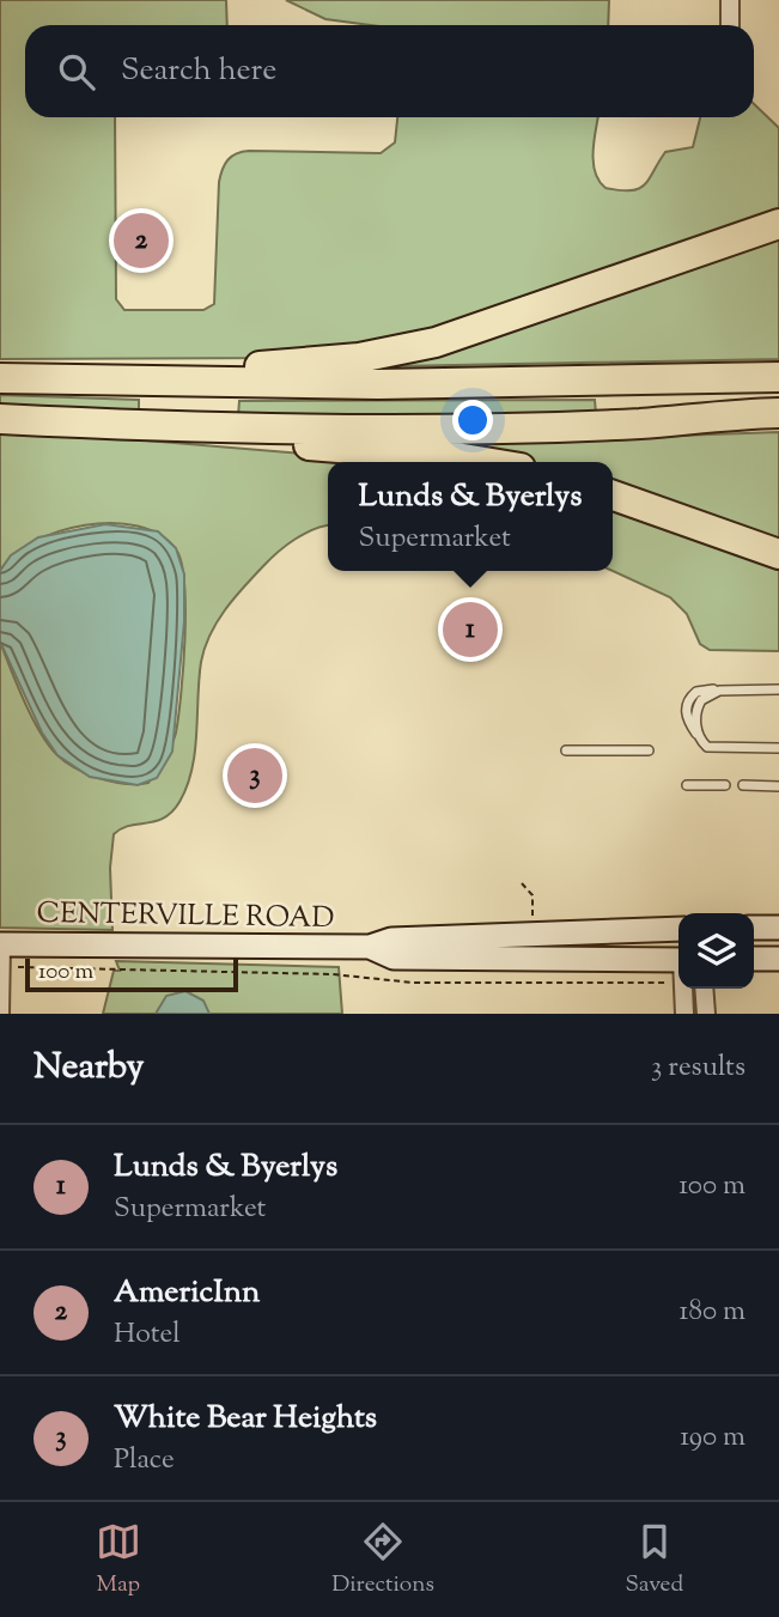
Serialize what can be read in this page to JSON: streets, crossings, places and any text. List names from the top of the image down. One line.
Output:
{"streets":{"main road":["CENTERVILLE ROAD"]},"scale_bar":"100 m","page":{"search":"Search here","pins":["2","1","3"],"popup":["Lunds & Byerlys","Supermarket"],"scale":"100 m","heading":["Nearby","3 results"],"list":[{"mark":"1","name":"Lunds & Byerlys","note":"Supermarket","value":"100 m"},{"mark":"2","name":"AmericInn","note":"Hotel","value":"180 m"},{"mark":"3","name":"White Bear Heights","note":"Place","value":"190 m"}],"nav":["Map","Directions","Saved"]}}
